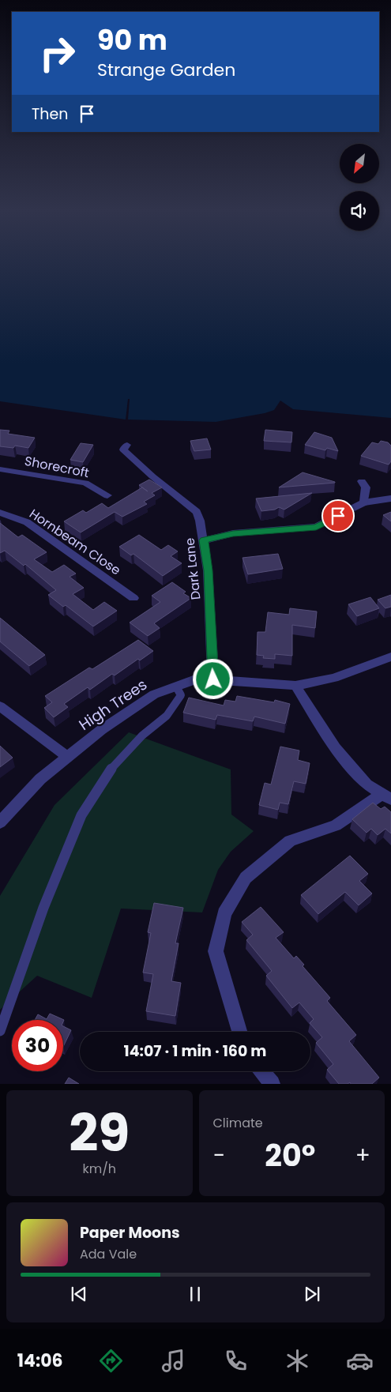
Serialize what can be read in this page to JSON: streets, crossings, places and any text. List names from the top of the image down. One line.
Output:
{"streets":{"street":["Shorecroft","Hornbeam Close","Dark Lane","High Trees"]},"crossings":[["Dark Lane","High Trees"]],"north":"bottom left","page":{"turn":["90 m","Strange Garden"],"then":"Then","limit":"30","trip":"14:07 · 1 min · 160 m","tile":[["29","km/h"],"Climate"],"heat":["−","20°","+"],"song":["Paper Moons","Ada Vale"],"tabs":"14:06"}}
